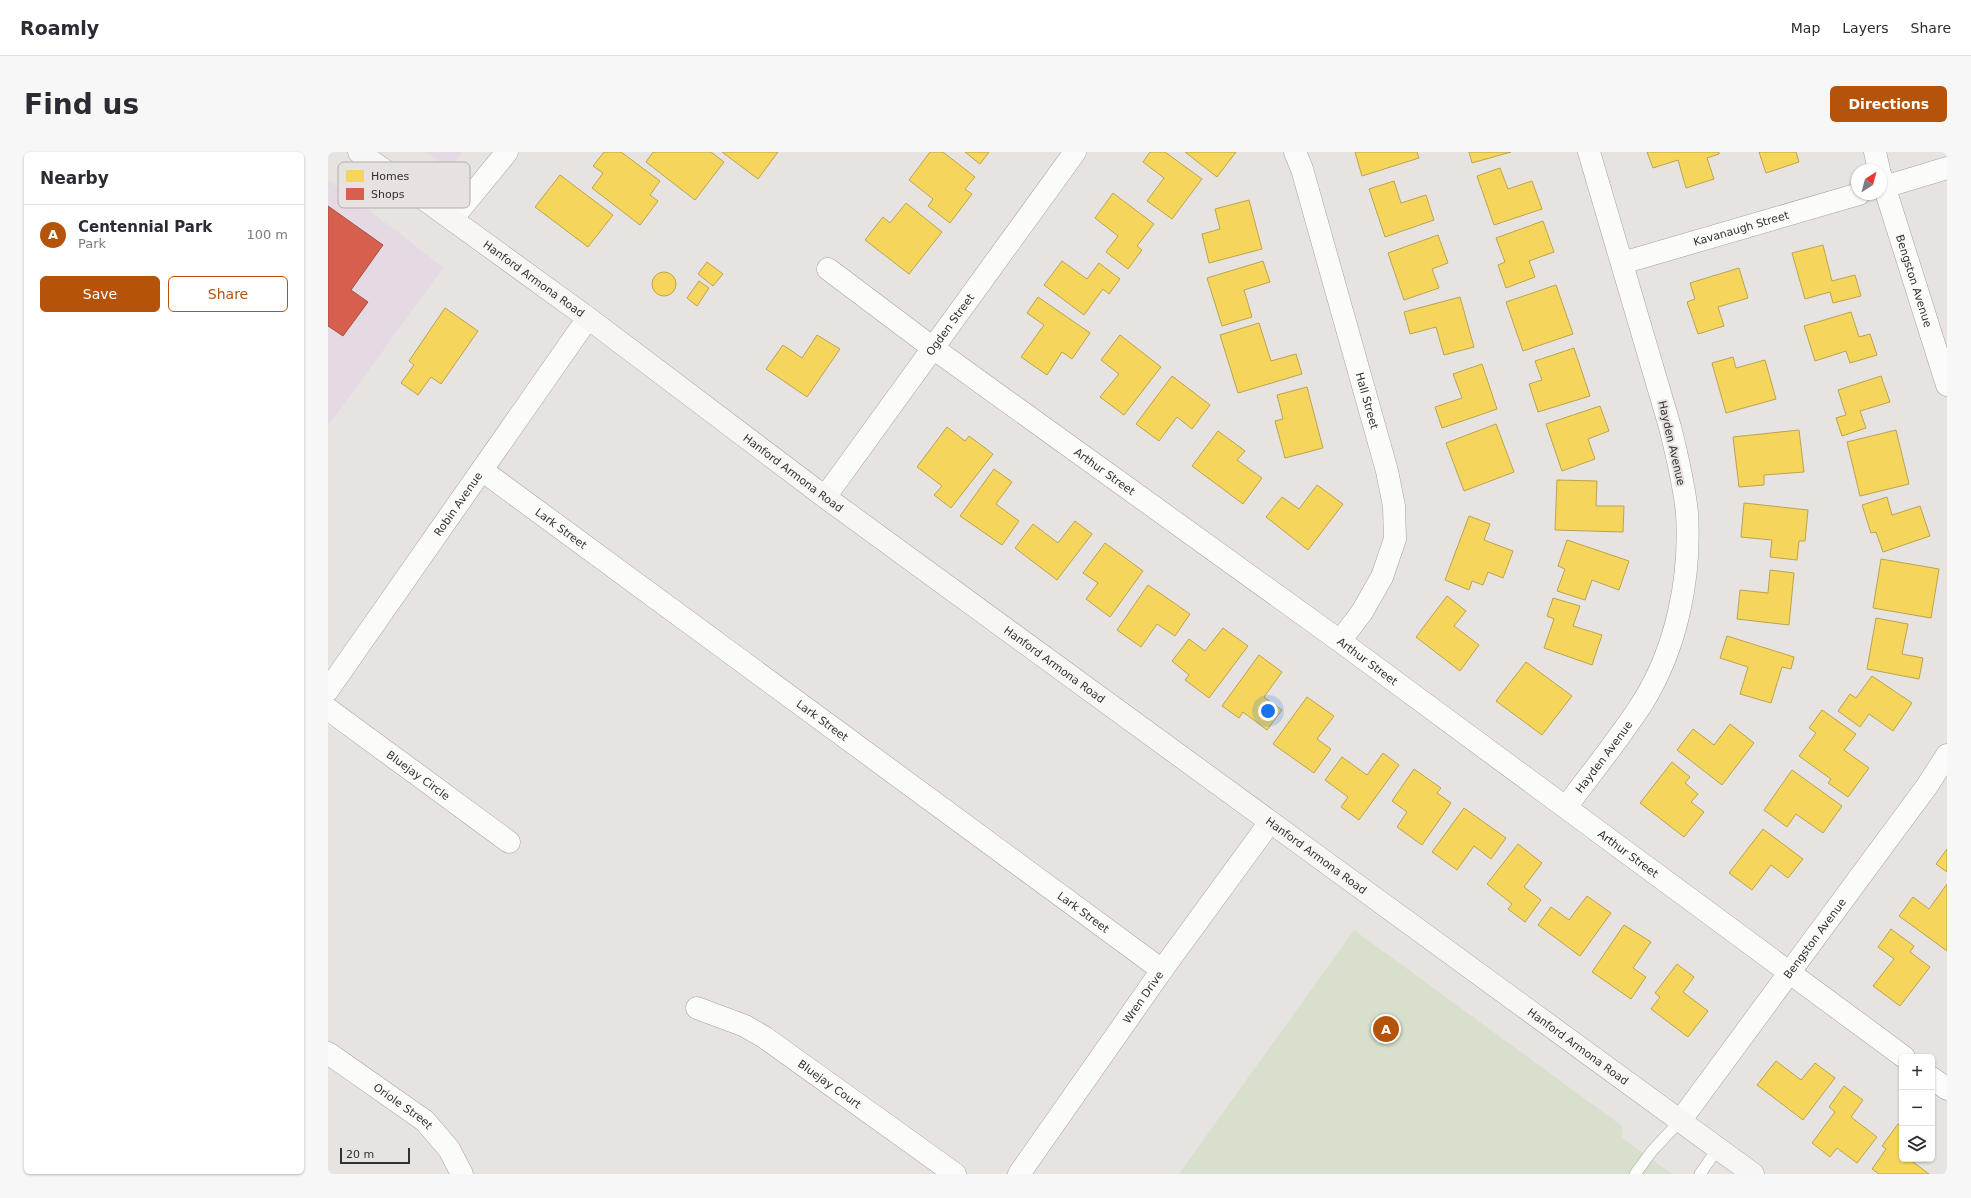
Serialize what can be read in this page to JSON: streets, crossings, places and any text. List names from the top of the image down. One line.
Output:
{"streets":{"main road":["Hanford Armona Road"],"street":["Kavanaugh Street","Bengston Avenue","Ogden Street","Hall Street","Hayden Avenue","Arthur Street","Robin Avenue","Lark Street","Bluejay Circle","Wren Drive","Bluejay Court","Oriole Street"]},"crossings":[["Kavanaugh Street","Hayden Avenue"],["Hanford Armona Road","Bengston Avenue"],["Hanford Armona Road","Ogden Street"],["Hanford Armona Road","Robin Avenue"],["Hanford Armona Road","Wren Drive"],["Bengston Avenue","Arthur Street"],["Ogden Street","Arthur Street"],["Hall Street","Arthur Street"],["Hayden Avenue","Arthur Street"],["Robin Avenue","Lark Street"],["Lark Street","Wren Drive"]],"legend":["Homes","Shops"],"scale_bar":"20 m","north":"top right","page":{"header":"Roamly","nav":["Map","Layers","Share"],"buttons":["Directions",["Save","Share"]],"title":"Find us","heading":"Nearby","list":[{"mark":"A","name":"Centennial Park","note":"Park","value":"100 m"}],"pins":"A","map_buttons":["+","−"],"scale":"20 m"}}
